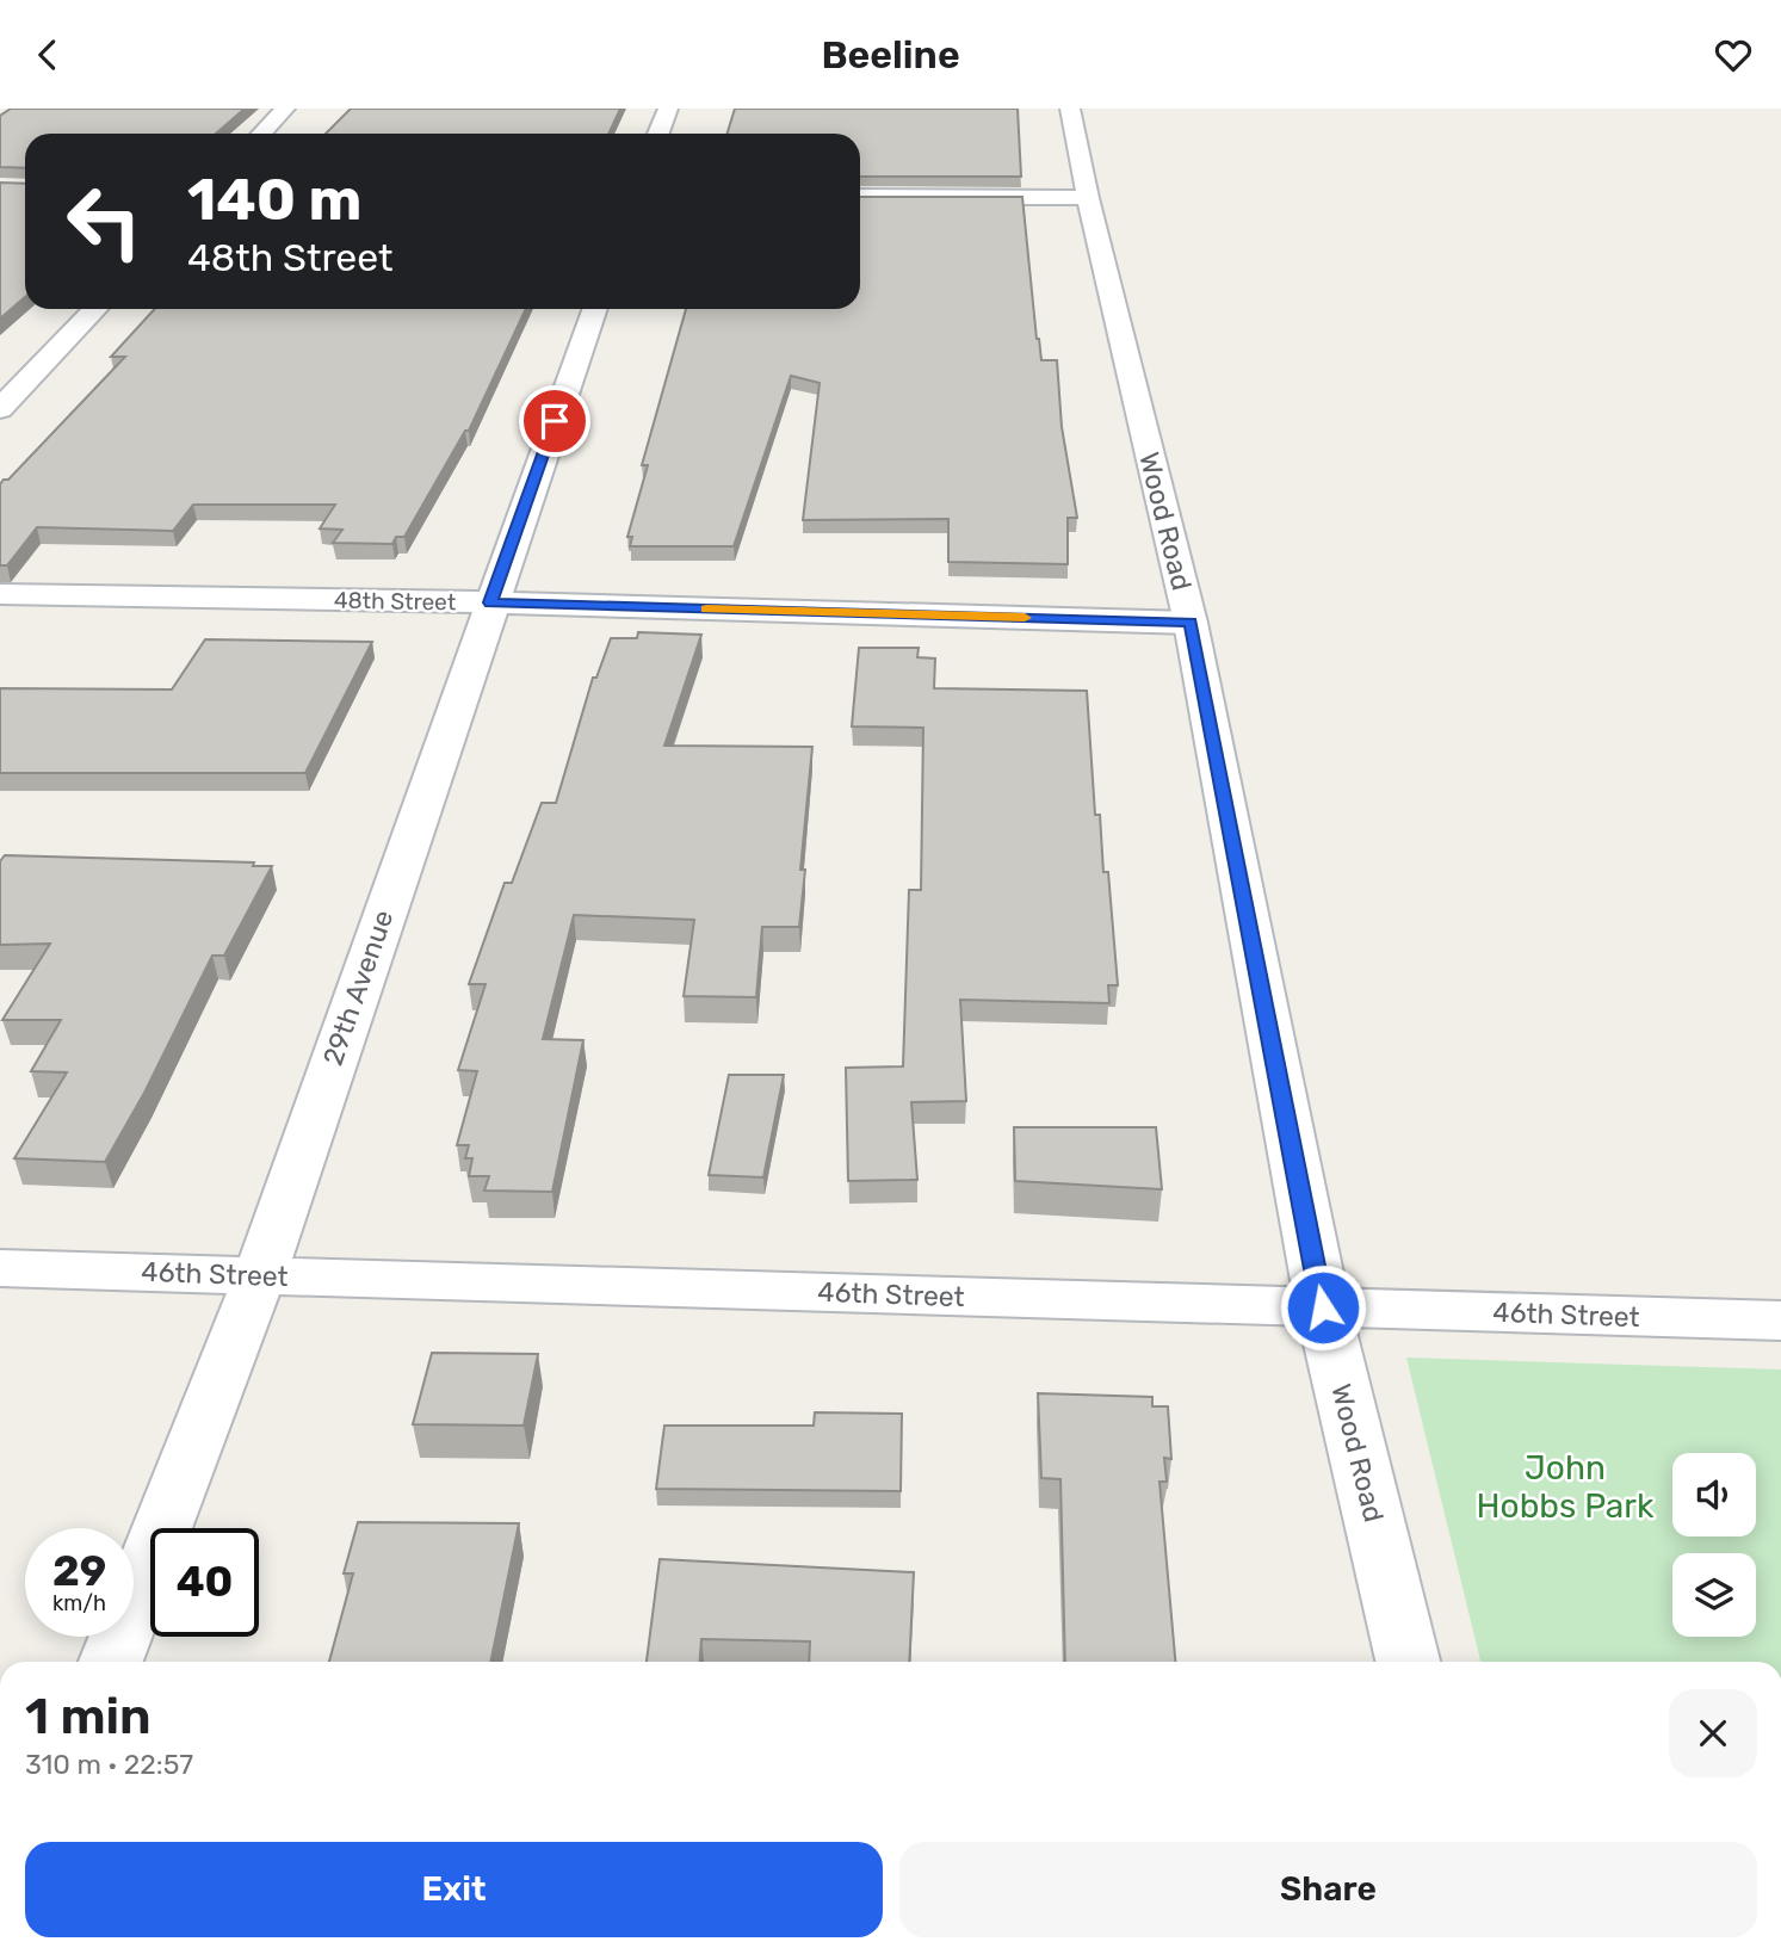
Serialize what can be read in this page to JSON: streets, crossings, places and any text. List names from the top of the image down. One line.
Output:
{"streets":{"street":["Wood Road","48th Street","29th Avenue","46th Street"]},"crossings":[["Wood Road","48th Street"],["Wood Road","46th Street"],["48th Street","29th Avenue"],["29th Avenue","46th Street"]],"parks":["John Hobbs Park"],"page":{"header":"Beeline","turn":["140 m","48th Street"],"speed":"29 km/h","limit":"40","heading":["1 min","310 m · 22:57"],"buttons":["Exit","Share"]}}
